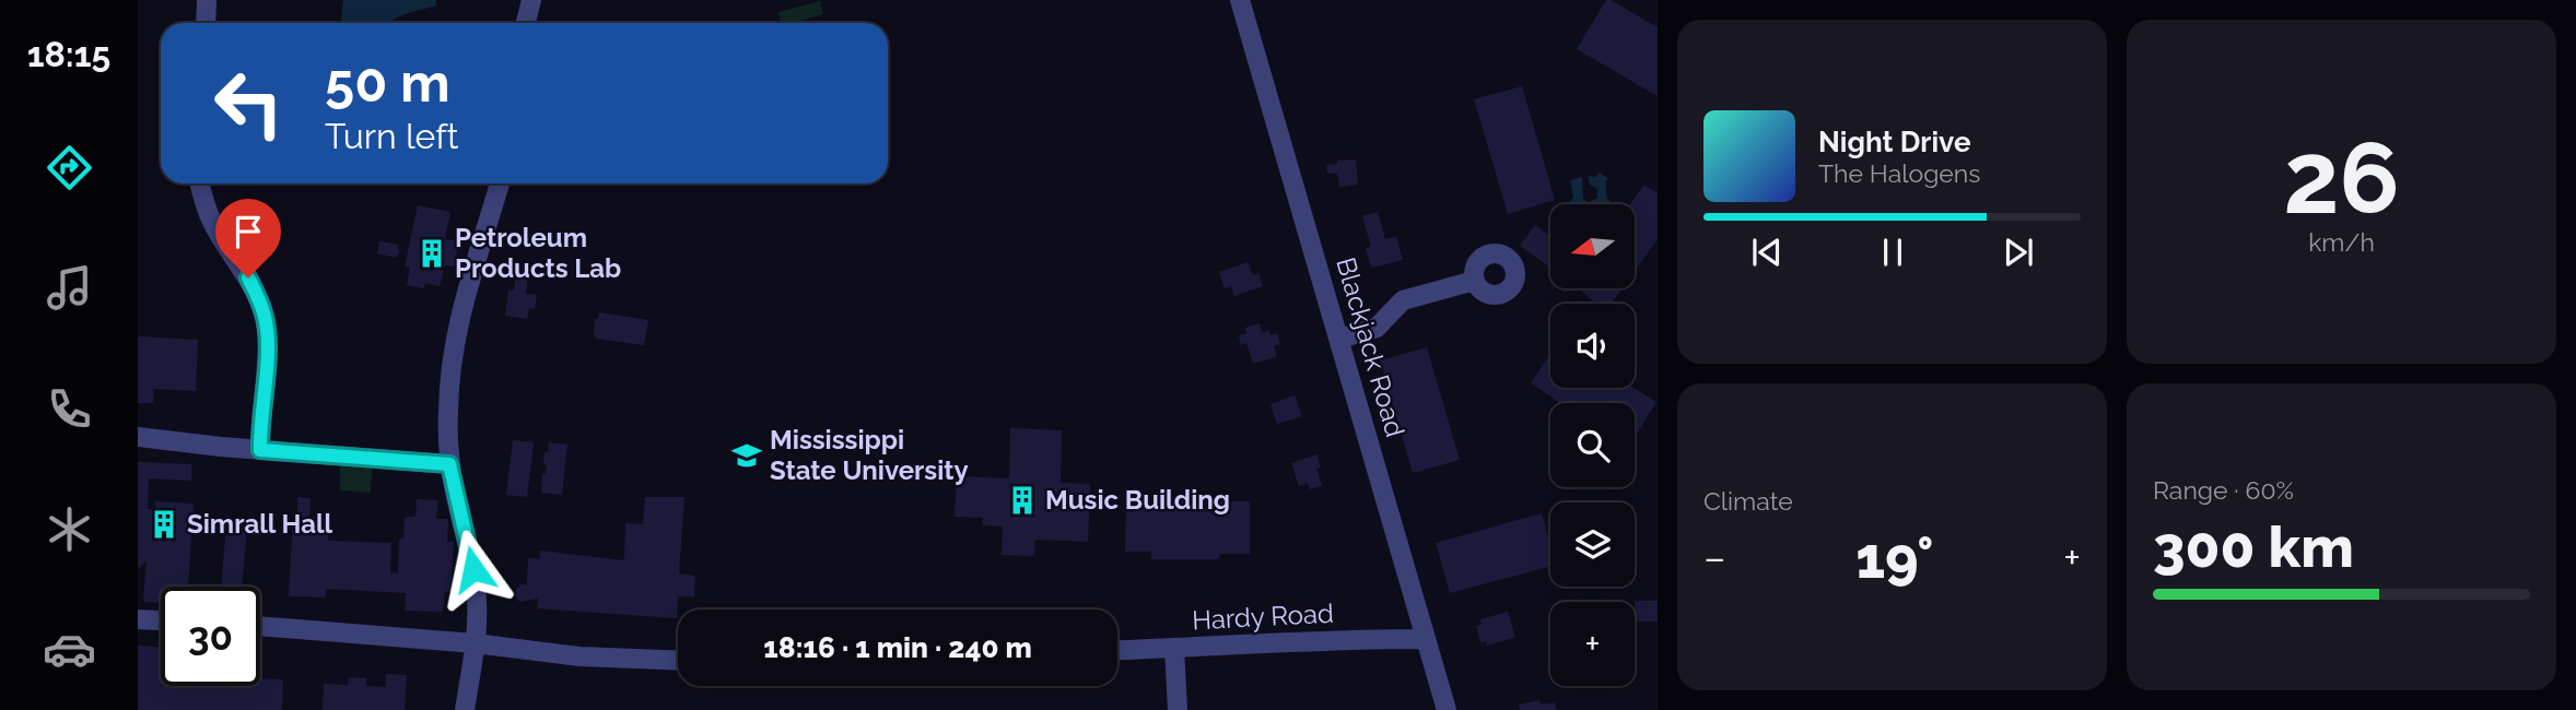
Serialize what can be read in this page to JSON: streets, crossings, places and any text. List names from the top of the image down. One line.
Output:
{"streets":{"street":["Blackjack Road","Hardy Road"]},"crossings":[["Blackjack Road","Hardy Road"]],"places":{"building":["Petroleum Products Lab","Music Building","Simrall Hall"],"school or university":["Mississippi State University"]},"north":"left","page":{"tabs":"18:15","tile":[["26","km/h"],"Climate",["Range · 60%","300 km"]],"turn":["50 m","Turn left"],"song":["Night Drive","The Halogens"],"map_buttons":"+","heat":["−","19°","+"],"limit":"30","trip":"18:16 · 1 min · 240 m"}}
